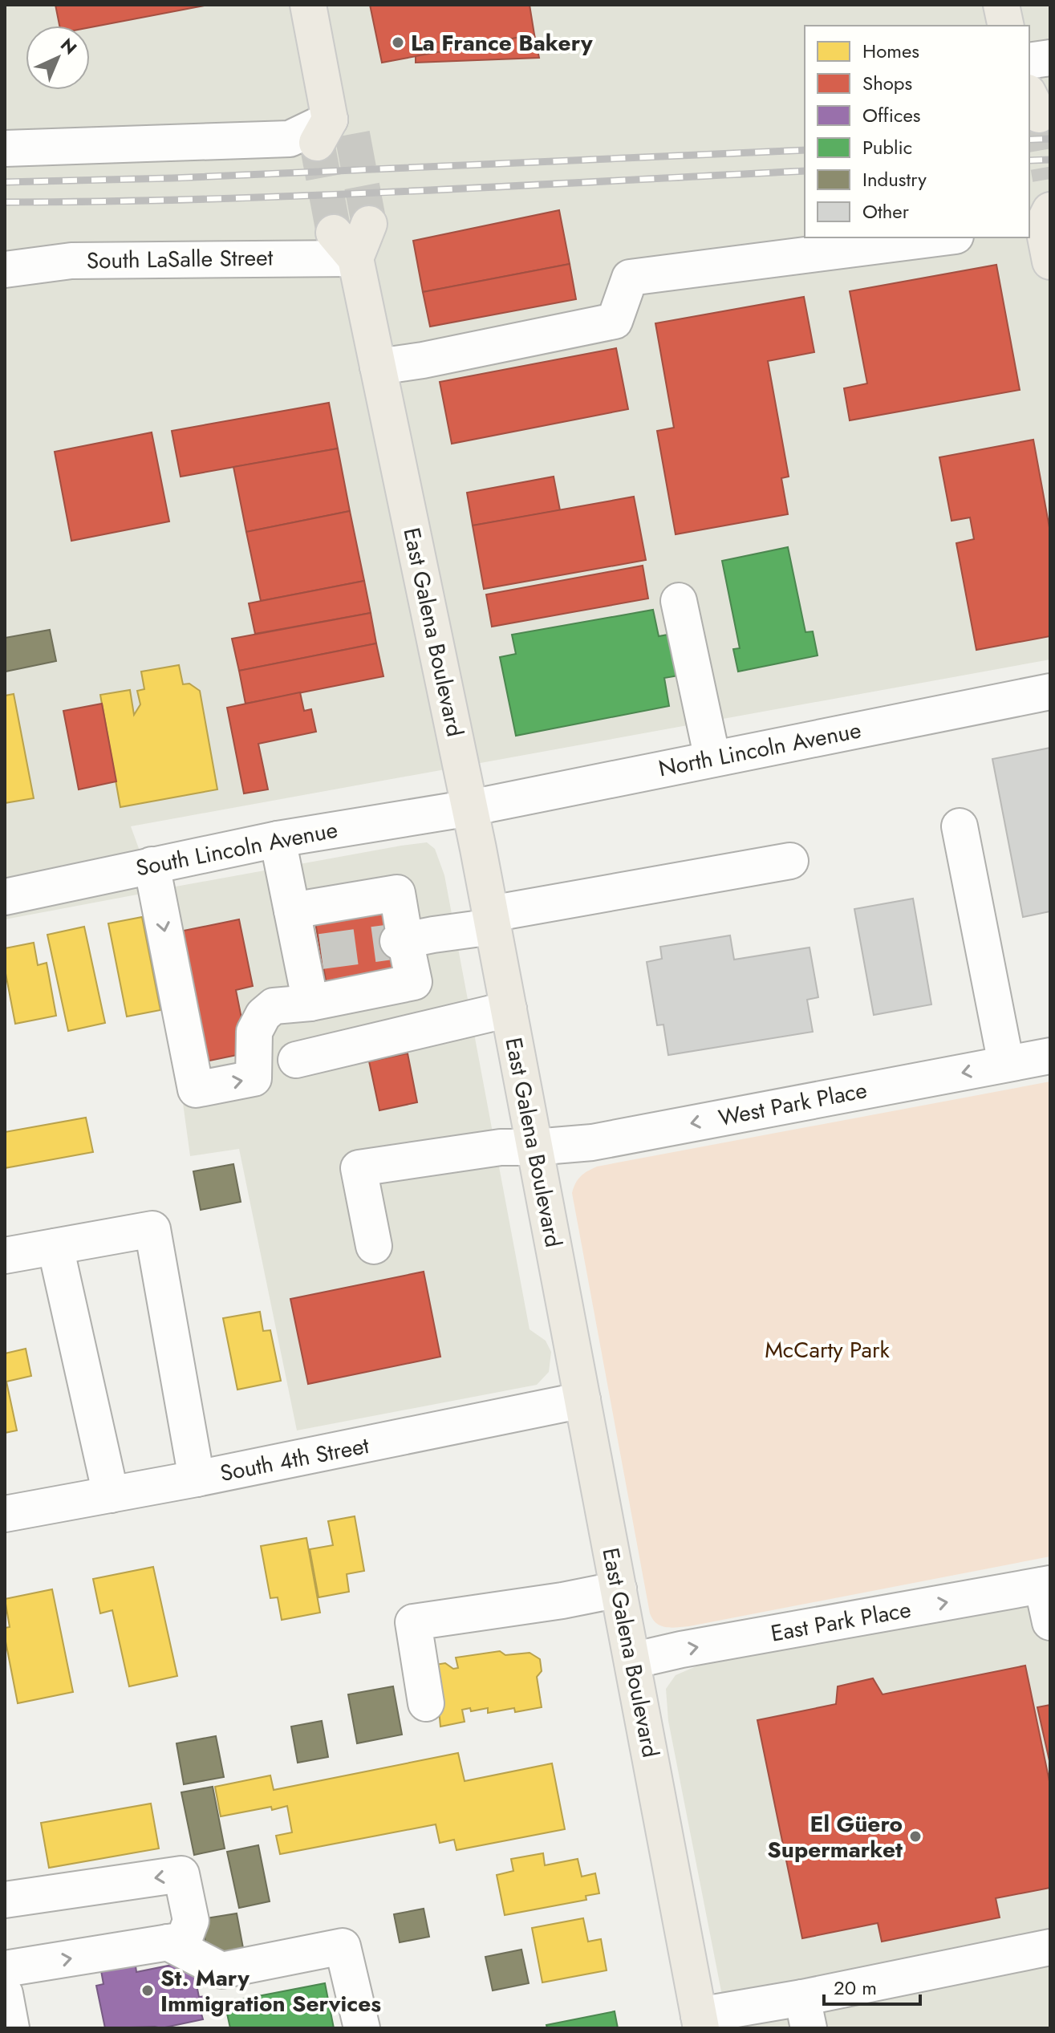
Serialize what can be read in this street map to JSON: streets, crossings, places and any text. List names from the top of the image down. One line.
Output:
{"streets":{"main road":["East Galena Boulevard"],"street":["South LaSalle Street","North Lincoln Avenue","South Lincoln Avenue","West Park Place","South 4th Street","East Park Place"]},"crossings":[["South LaSalle Street","East Galena Boulevard"],["East Galena Boulevard","North Lincoln Avenue"],["East Galena Boulevard","South Lincoln Avenue"],["East Galena Boulevard","West Park Place"],["East Galena Boulevard","South 4th Street"],["East Galena Boulevard","East Park Place"],["North Lincoln Avenue","South Lincoln Avenue"]],"one_way":["East Park Place"],"parks":["McCarty Park"],"places":["La France Bakery","El Güero Supermarket","St. Mary Immigration Services"],"legend":["Homes","Shops","Offices","Public","Industry","Other"],"scale_bar":"20 m","north":"top right"}
